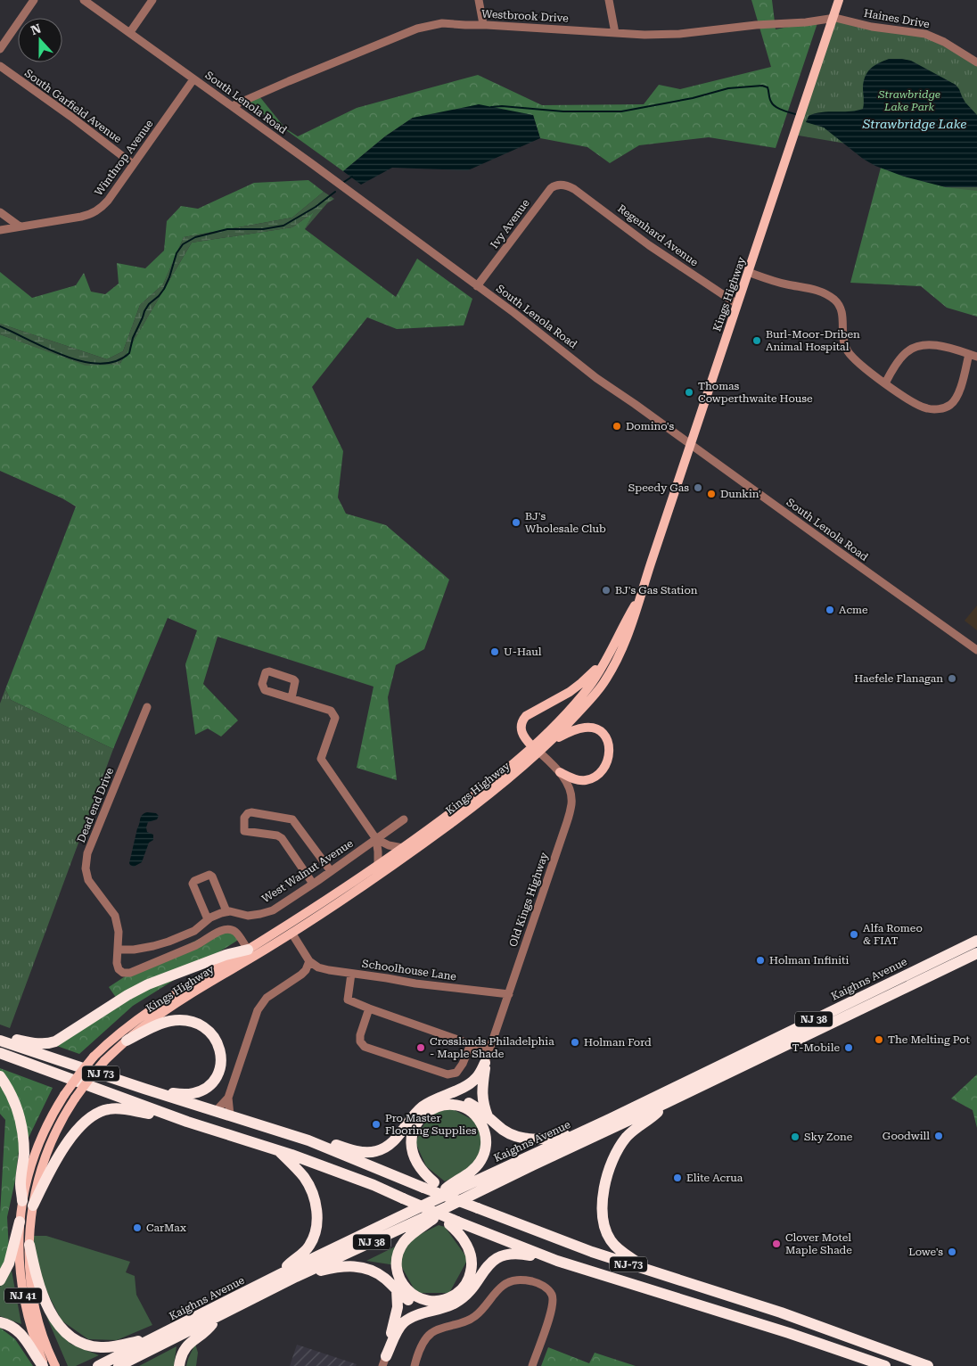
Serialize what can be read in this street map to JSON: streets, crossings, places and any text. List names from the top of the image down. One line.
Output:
{"streets":{"highway":["Kaighns Avenue","NJ 38","NJ 73","NJ-73"],"main road":["Kings Highway","NJ 41"],"street":["Westbrook Drive","Haines Drive","South Lenola Road","South Garfield Avenue","Winthrop Avenue","Ivy Avenue","Regenhard Avenue","Dead end Drive","West Walnut Avenue","Old Kings Highway","Schoolhouse Lane"]},"crossings":[["Westbrook Drive","Haines Drive"],["Westbrook Drive","South Lenola Road"],["Westbrook Drive","Kings Highway"],["Haines Drive","Kings Highway"],["South Lenola Road","Winthrop Avenue"],["South Lenola Road","Ivy Avenue"],["South Lenola Road","Kings Highway"],["South Garfield Avenue","Winthrop Avenue"],["Ivy Avenue","Regenhard Avenue"],["Regenhard Avenue","Kings Highway"],["Kings Highway","Dead end Drive"],["Kings Highway","Old Kings Highway"],["Kings Highway","NJ 41"],["Old Kings Highway","Schoolhouse Lane"],["Old Kings Highway","NJ 41"],["Kaighns Avenue","NJ 73"],["Kaighns Avenue","NJ-73"]],"water":["Strawbridge Lake"],"parks":["Strawbridge Lake Park"],"places":["Burl-Moor-Driben Animal Hospital","Thomas Cowperthwaite House","Domino's","Speedy Gas","Dunkin'","BJ's Wholesale Club","BJ's Gas Station","Acme","U-Haul","Haefele Flanagan","Alfa Romeo & FIAT","Holman Infiniti","The Melting Pot","Holman Ford","Crosslands Philadelphia - Maple Shade","T-Mobile","Pro Master Flooring Supplies","Goodwill","Sky Zone","Elite Acrua","CarMax","Clover Motel Maple Shade","Lowe's"],"north":"top"}
